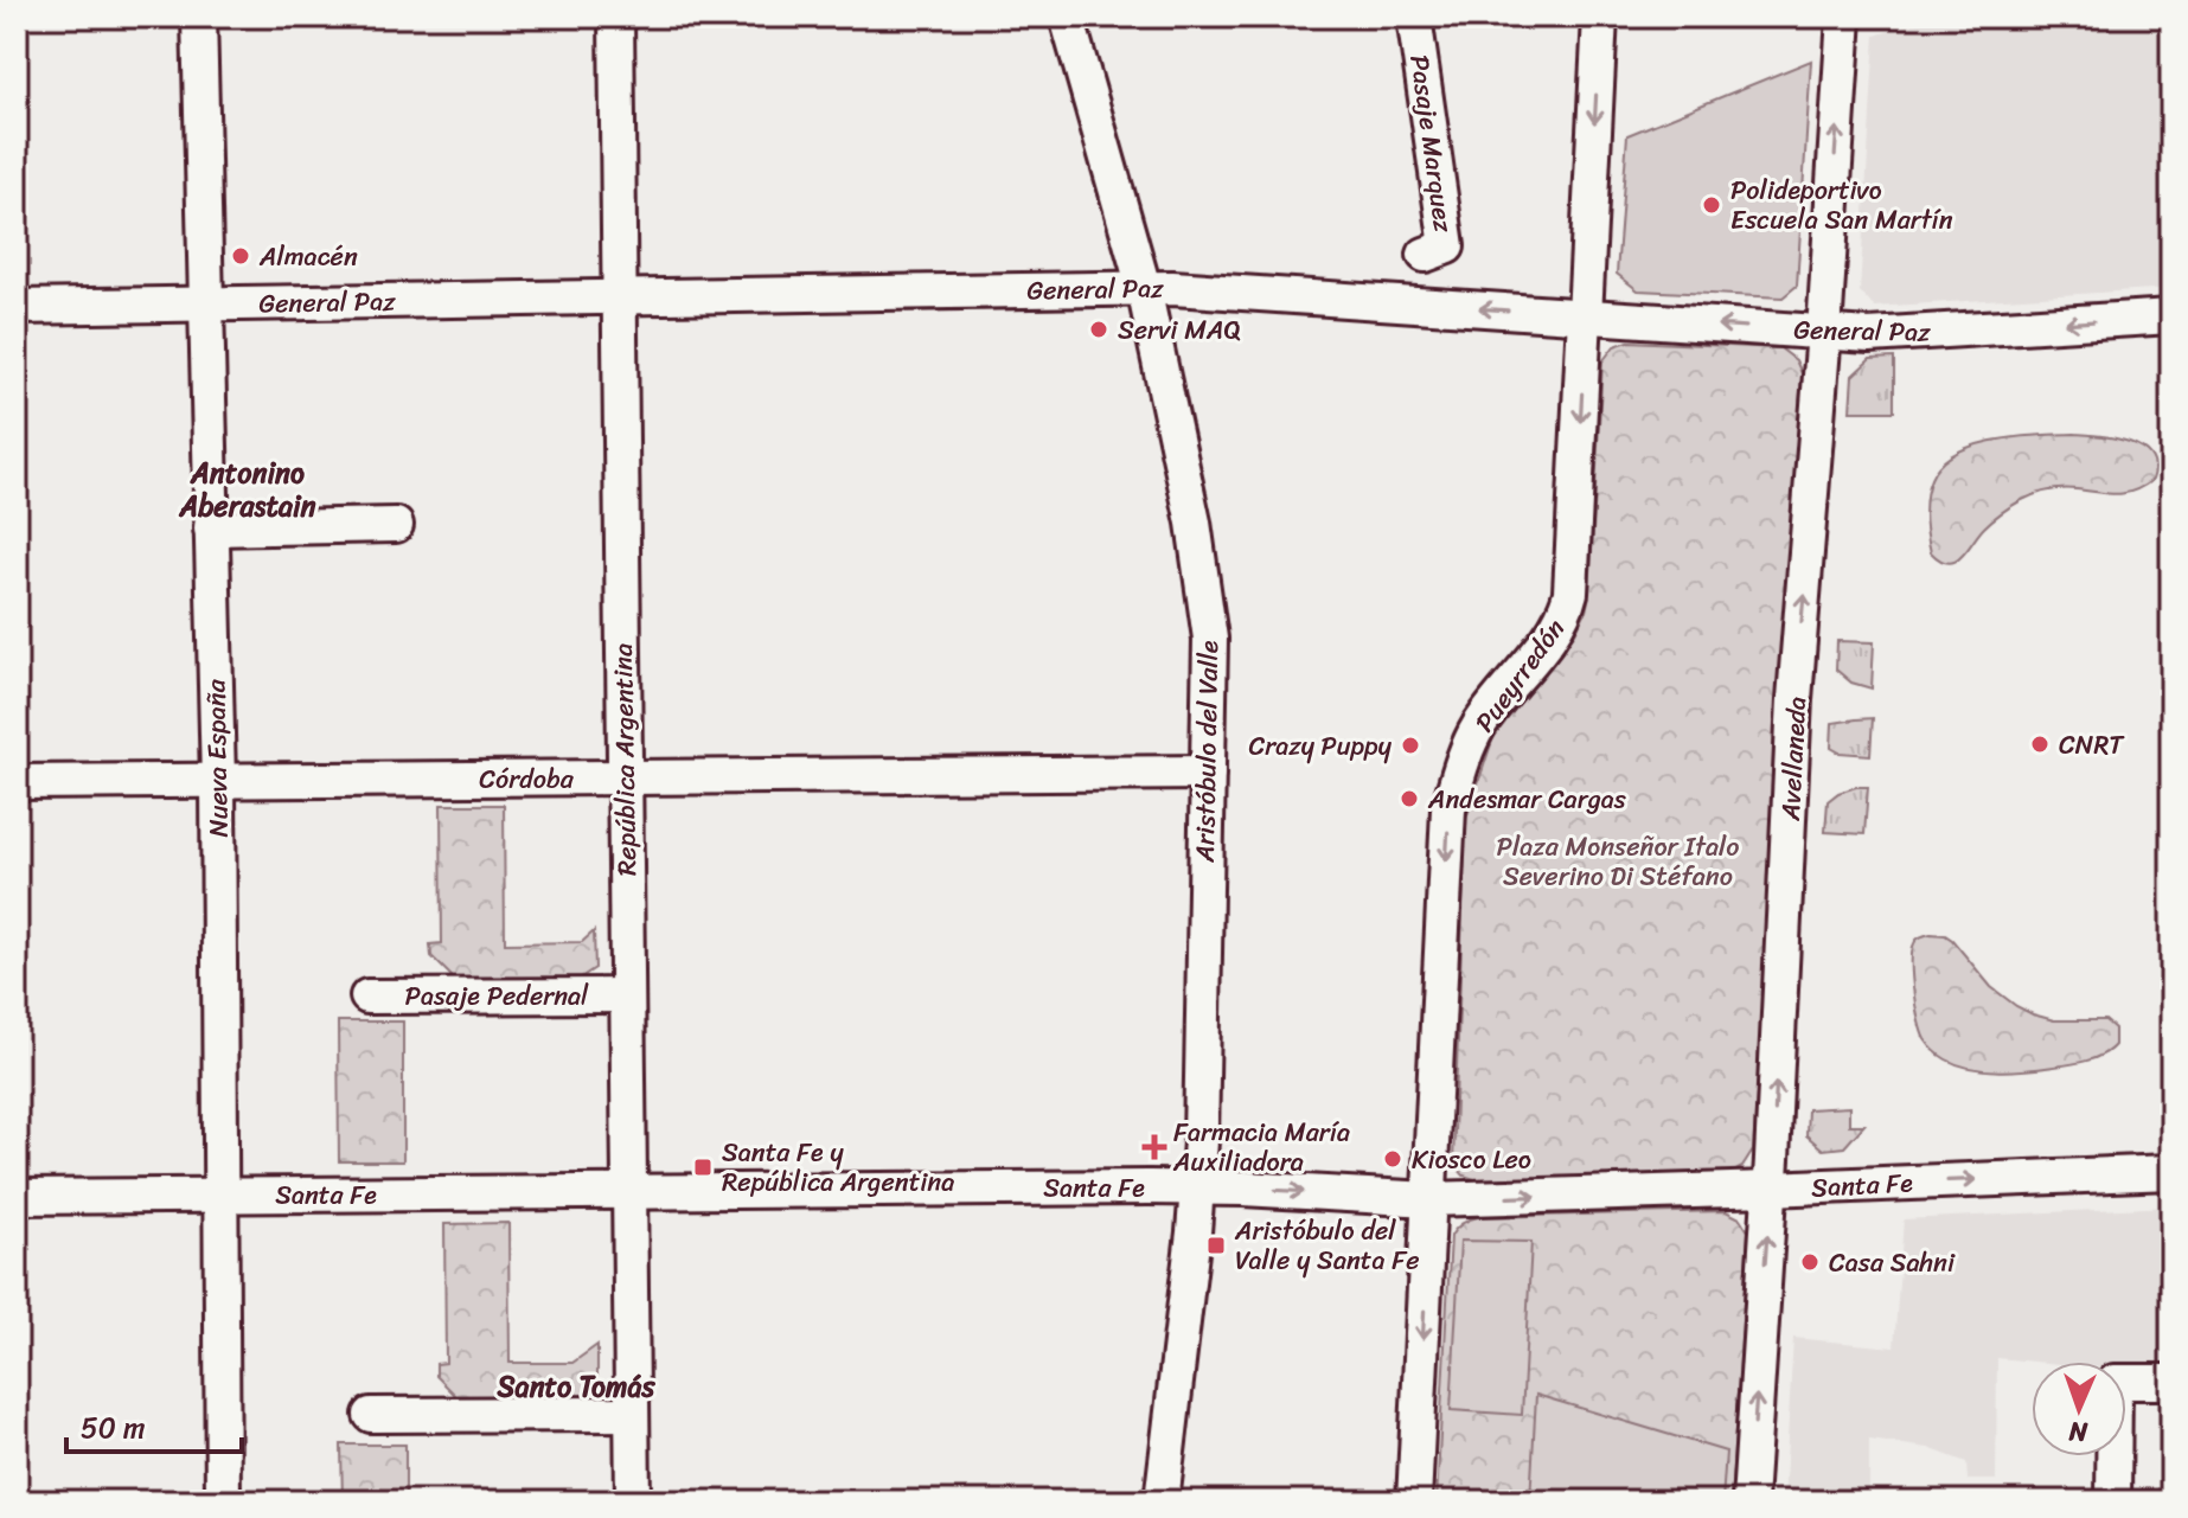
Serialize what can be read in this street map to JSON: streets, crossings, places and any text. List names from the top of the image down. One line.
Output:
{"streets":{"street":["Pasaje Marquez","General Paz","Pueyrredón","Aristóbulo del Valle","Nueva España","Avellaneda","República Argentina","Córdoba","Pasaje Pedernal","Santa Fe"]},"crossings":[["General Paz","Pueyrredón"],["General Paz","Aristóbulo del Valle"],["General Paz","Nueva España"],["General Paz","Avellaneda"],["General Paz","República Argentina"],["Pueyrredón","Santa Fe"],["Aristóbulo del Valle","Córdoba"],["Aristóbulo del Valle","Santa Fe"],["Nueva España","Córdoba"],["Nueva España","Santa Fe"],["Avellaneda","Santa Fe"],["República Argentina","Córdoba"],["República Argentina","Pasaje Pedernal"],["República Argentina","Santa Fe"]],"one_way":["General Paz","Pueyrredón","Avellaneda","Santa Fe"],"districts":["Antonino Aberastain","Santo Tomás"],"parks":["Plaza Monseñor Italo Severino Di Stéfano"],"places":{"other":["Polideportivo Escuela San Martín","Almacén","Servi MAQ","CNRT","Crazy Puppy","Andesmar Cargas","Kiosco Leo","Casa Sahni"],"health":["Farmacia María Auxiliadora"],"transit":["Santa Fe y República Argentina","Aristóbulo del Valle y Santa Fe"]},"scale_bar":"50 m","north":"bottom"}
